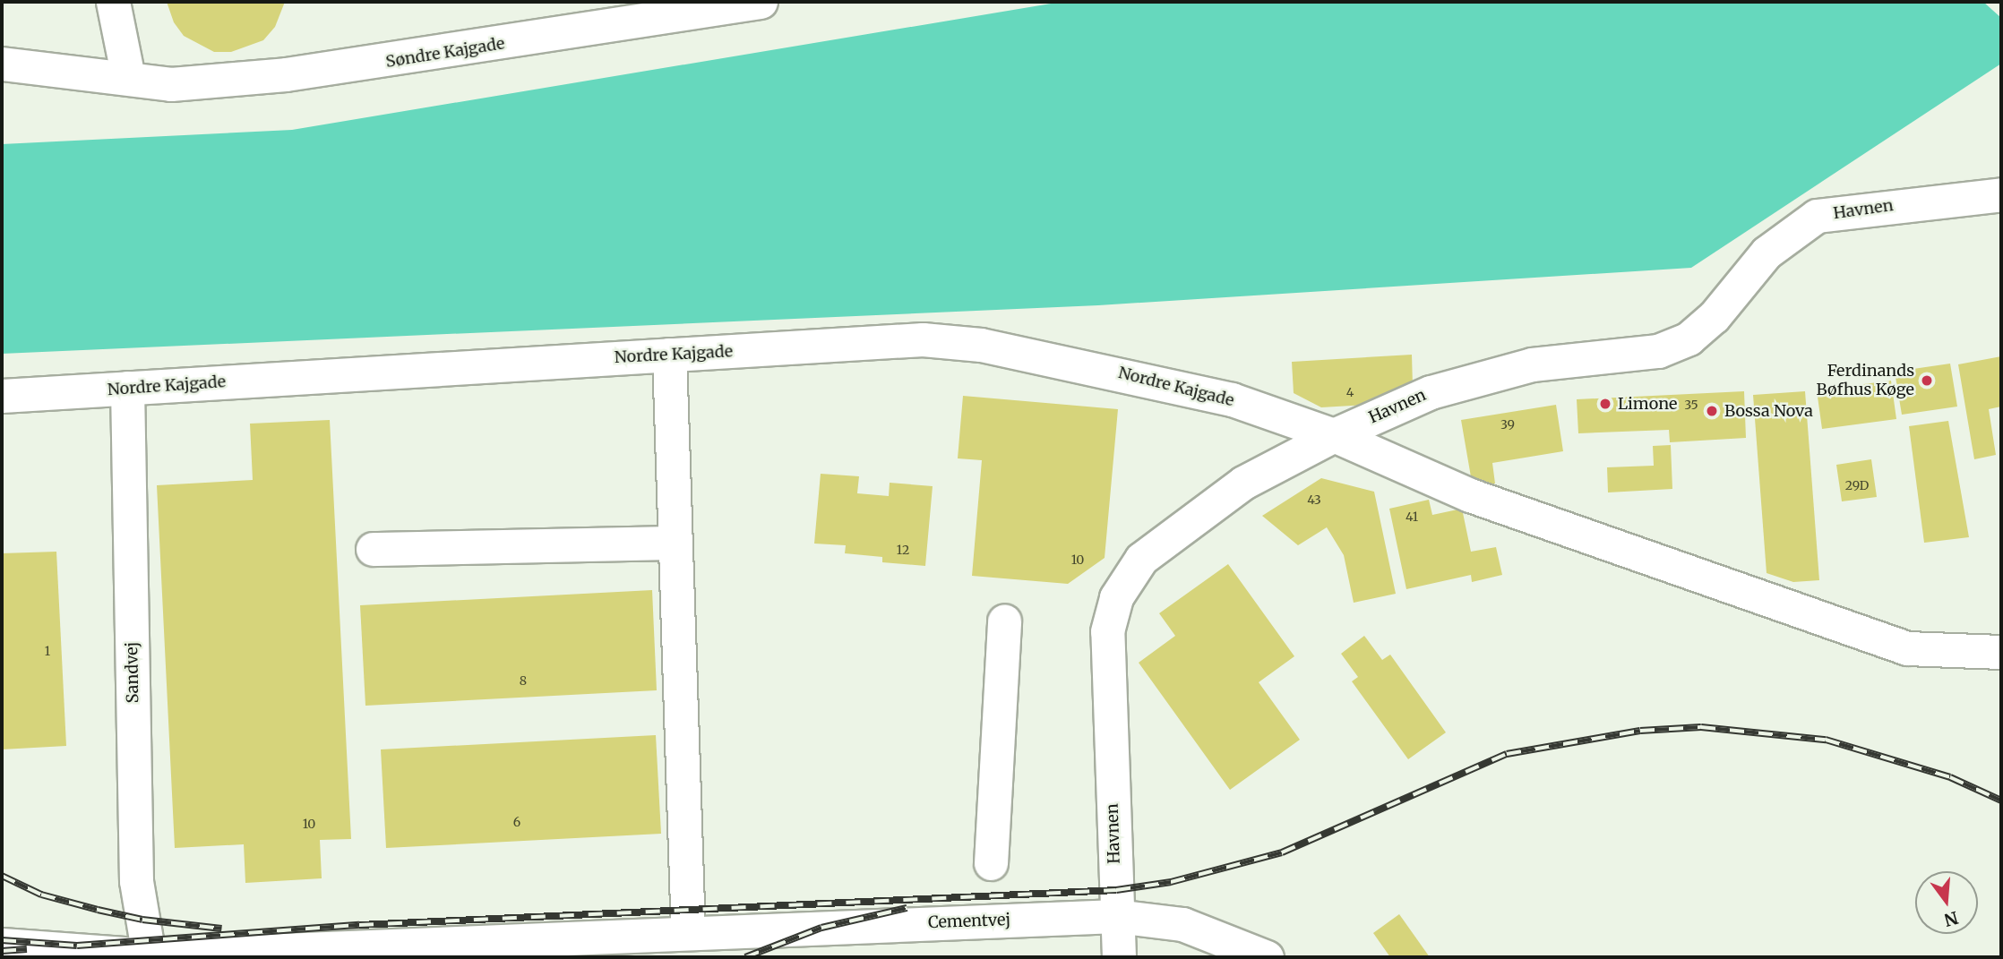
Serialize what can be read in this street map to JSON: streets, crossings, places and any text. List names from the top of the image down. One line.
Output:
{"streets":{"street":["Søndre Kajgade","Havnen","Nordre Kajgade","Sandvej","Cementvej"]},"crossings":[["Havnen","Nordre Kajgade"],["Havnen","Cementvej"],["Nordre Kajgade","Sandvej"],["Sandvej","Cementvej"]],"places":["Ferdinands Bøfhus Køge","Limone","Bossa Nova"],"house_numbers":["4","35","39","29D","43","41","12","10","1","8","6","10"],"north":"bottom"}
